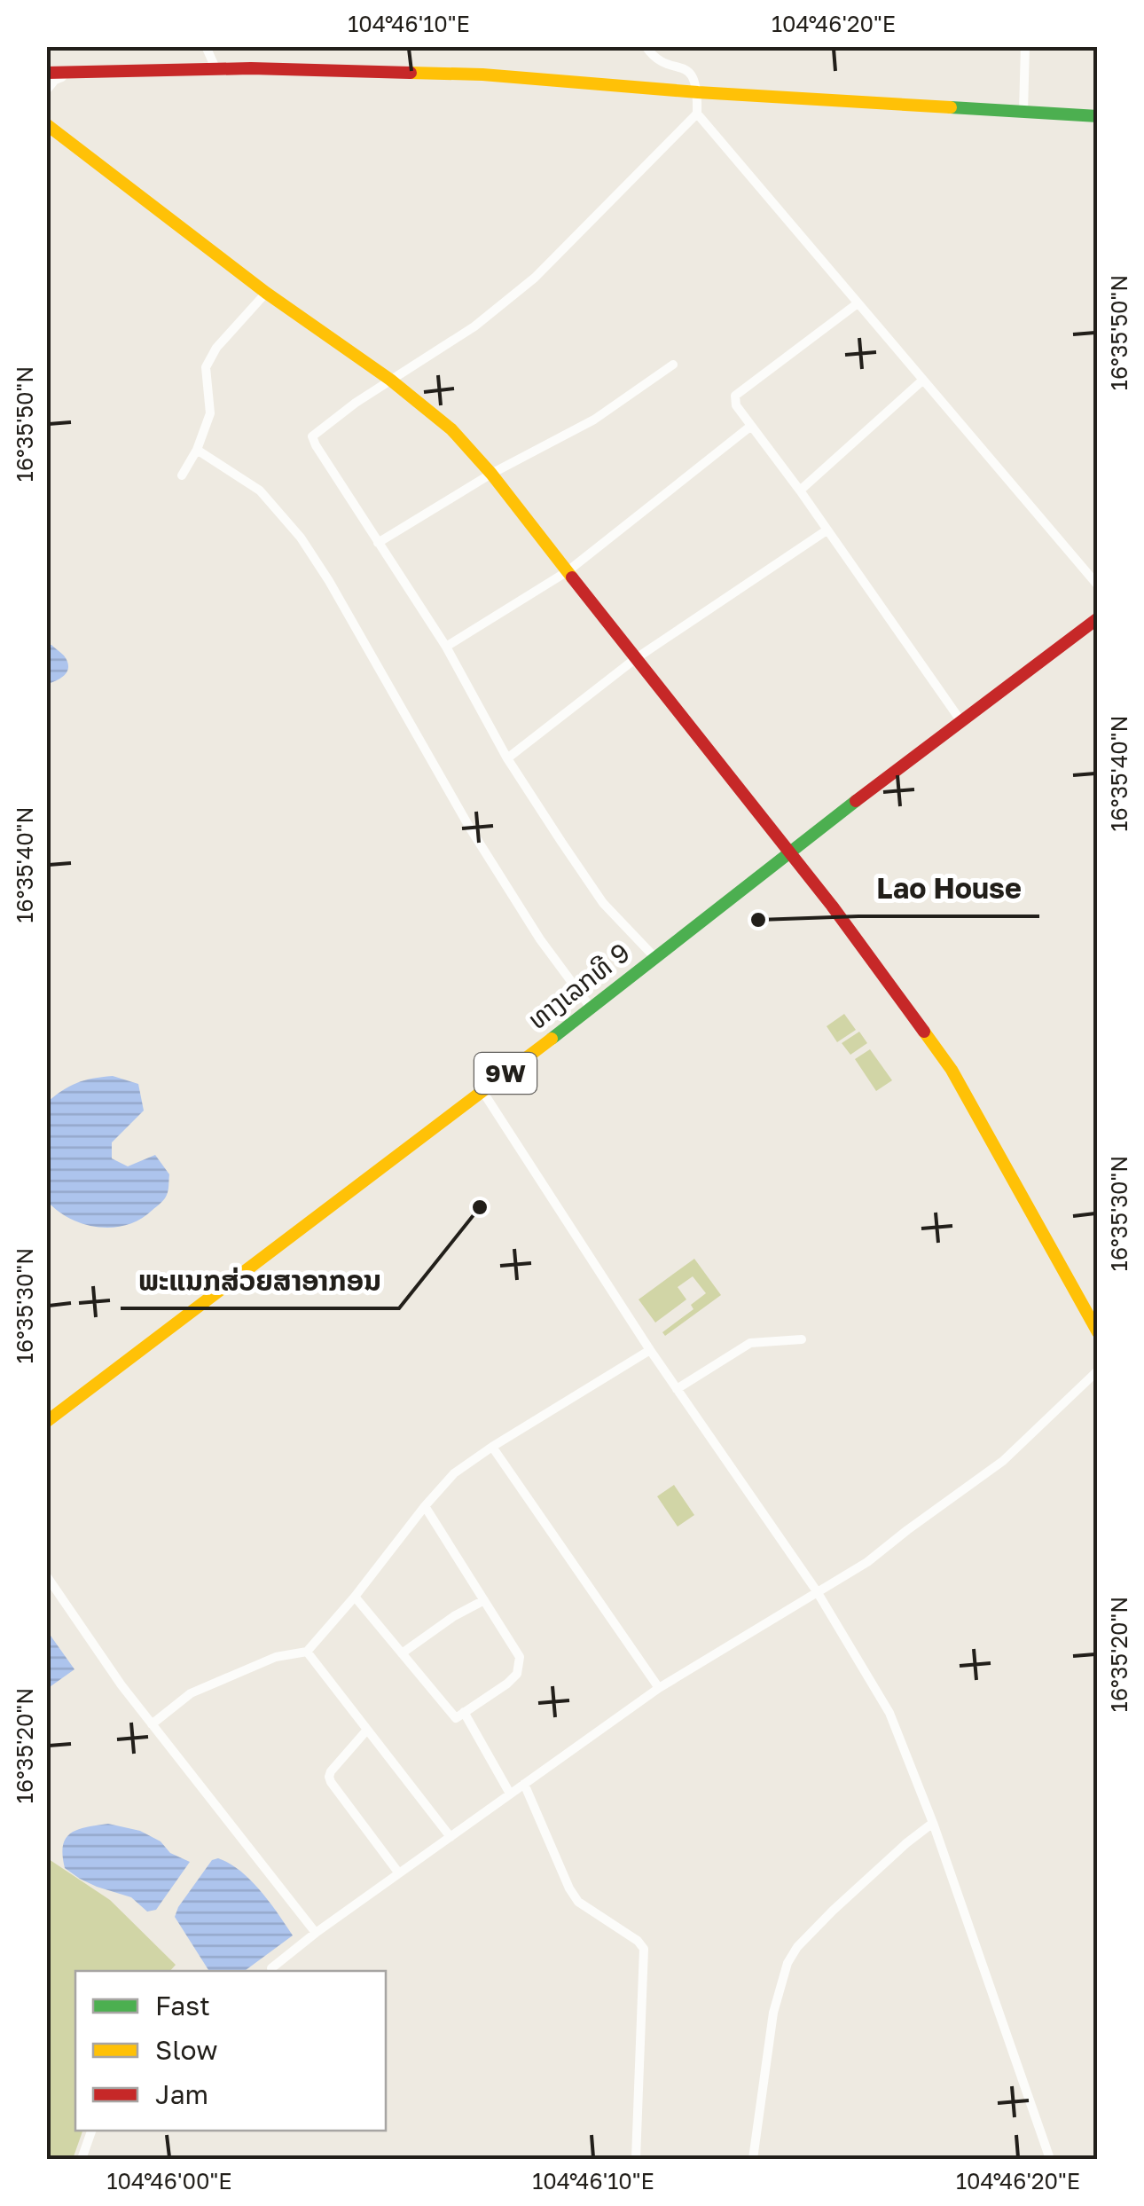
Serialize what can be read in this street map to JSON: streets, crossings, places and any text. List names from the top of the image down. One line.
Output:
{"streets":{"main road":["ທາງເລກທີ 9","9W"]},"places":["Lao House","ພະແນກສ່ວຍສາອາກອນ"],"legend":["Fast","Slow","Jam"],"coordinates":["104°46'10\"E","104°46'20\"E","16°35'50\"N","16°35'40\"N","16°35'30\"N","16°35'20\"N","104°46'00\"E"]}
